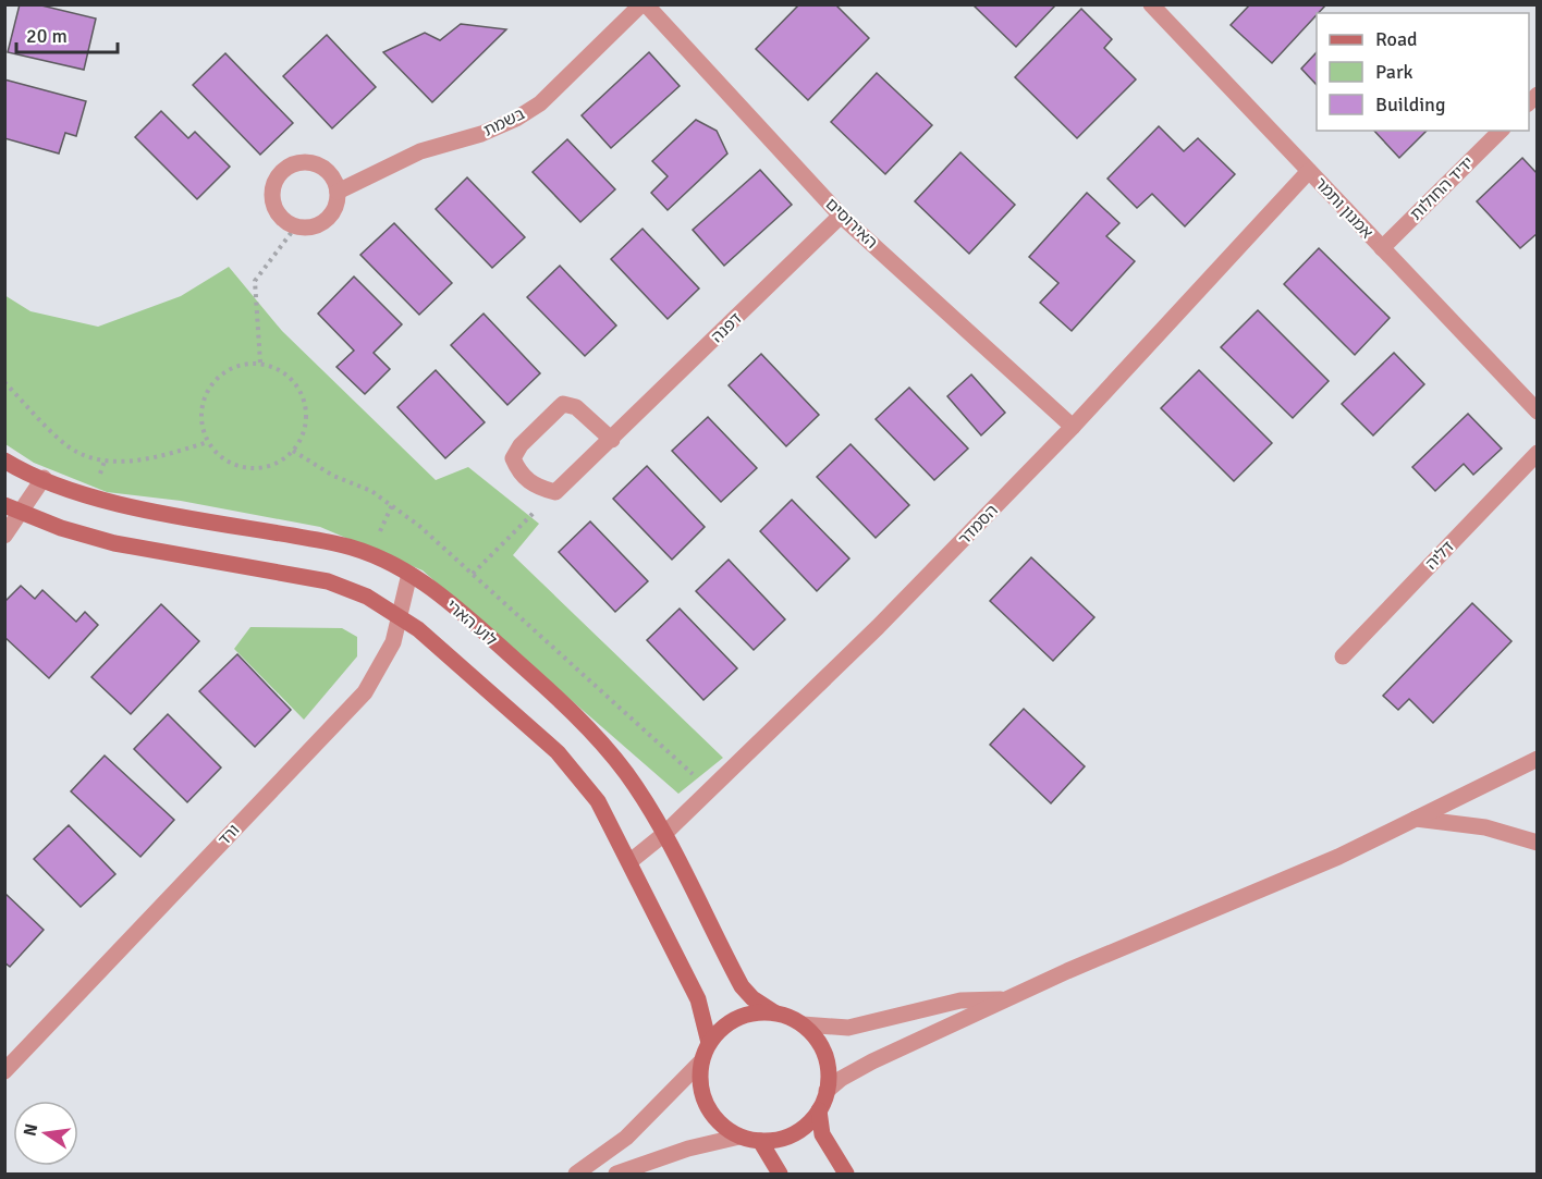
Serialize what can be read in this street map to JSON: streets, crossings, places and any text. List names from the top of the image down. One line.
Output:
{"streets":{"street":["בשמת","ידיד החולות","אמנון ותמר","האירוסים","דפנה","הסמדר","דליה","לוע הארי","ורד"]},"crossings":[["בשמת","האירוסים"],["ידיד החולות","אמנון ותמר"],["אמנון ותמר","הסמדר"],["האירוסים","דפנה"],["האירוסים","הסמדר"],["הסמדר","לוע הארי"],["לוע הארי","ורד"]],"legend":["Road","Park","Building"],"scale_bar":"20 m","north":"left"}
